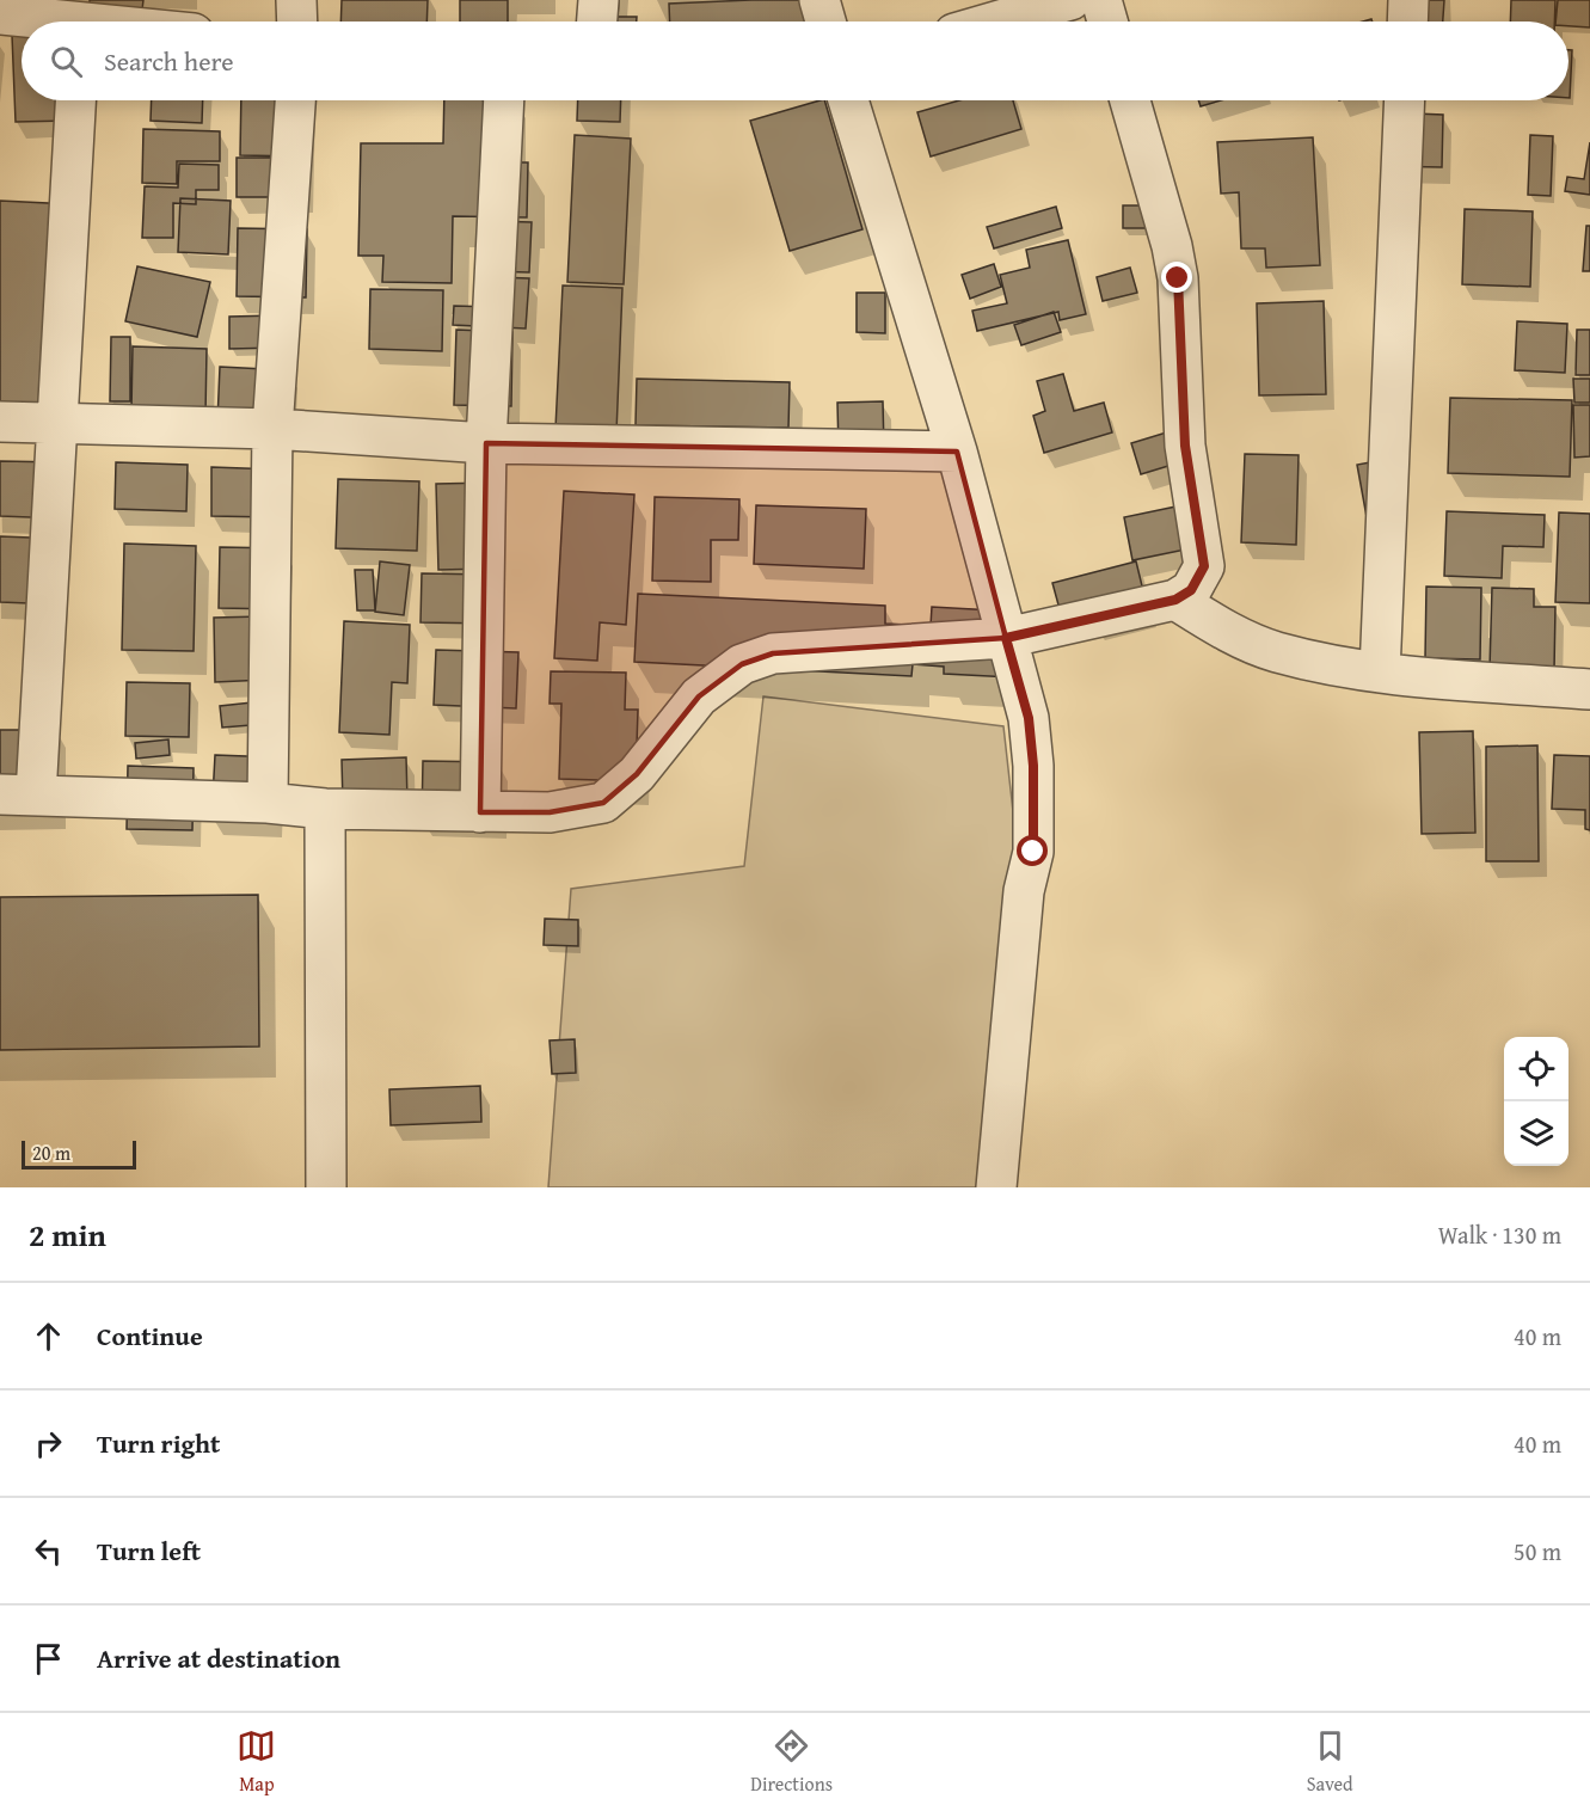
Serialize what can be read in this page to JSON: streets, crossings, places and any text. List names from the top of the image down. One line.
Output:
{"scale_bar":"20 m","page":{"search":"Search here","scale":"20 m","heading":["2 min","Walk · 130 m"],"list":[["Continue","40 m"],["Turn right","40 m"],["Turn left","50 m"],"Arrive at destination"],"nav":["Map","Directions","Saved"]}}
